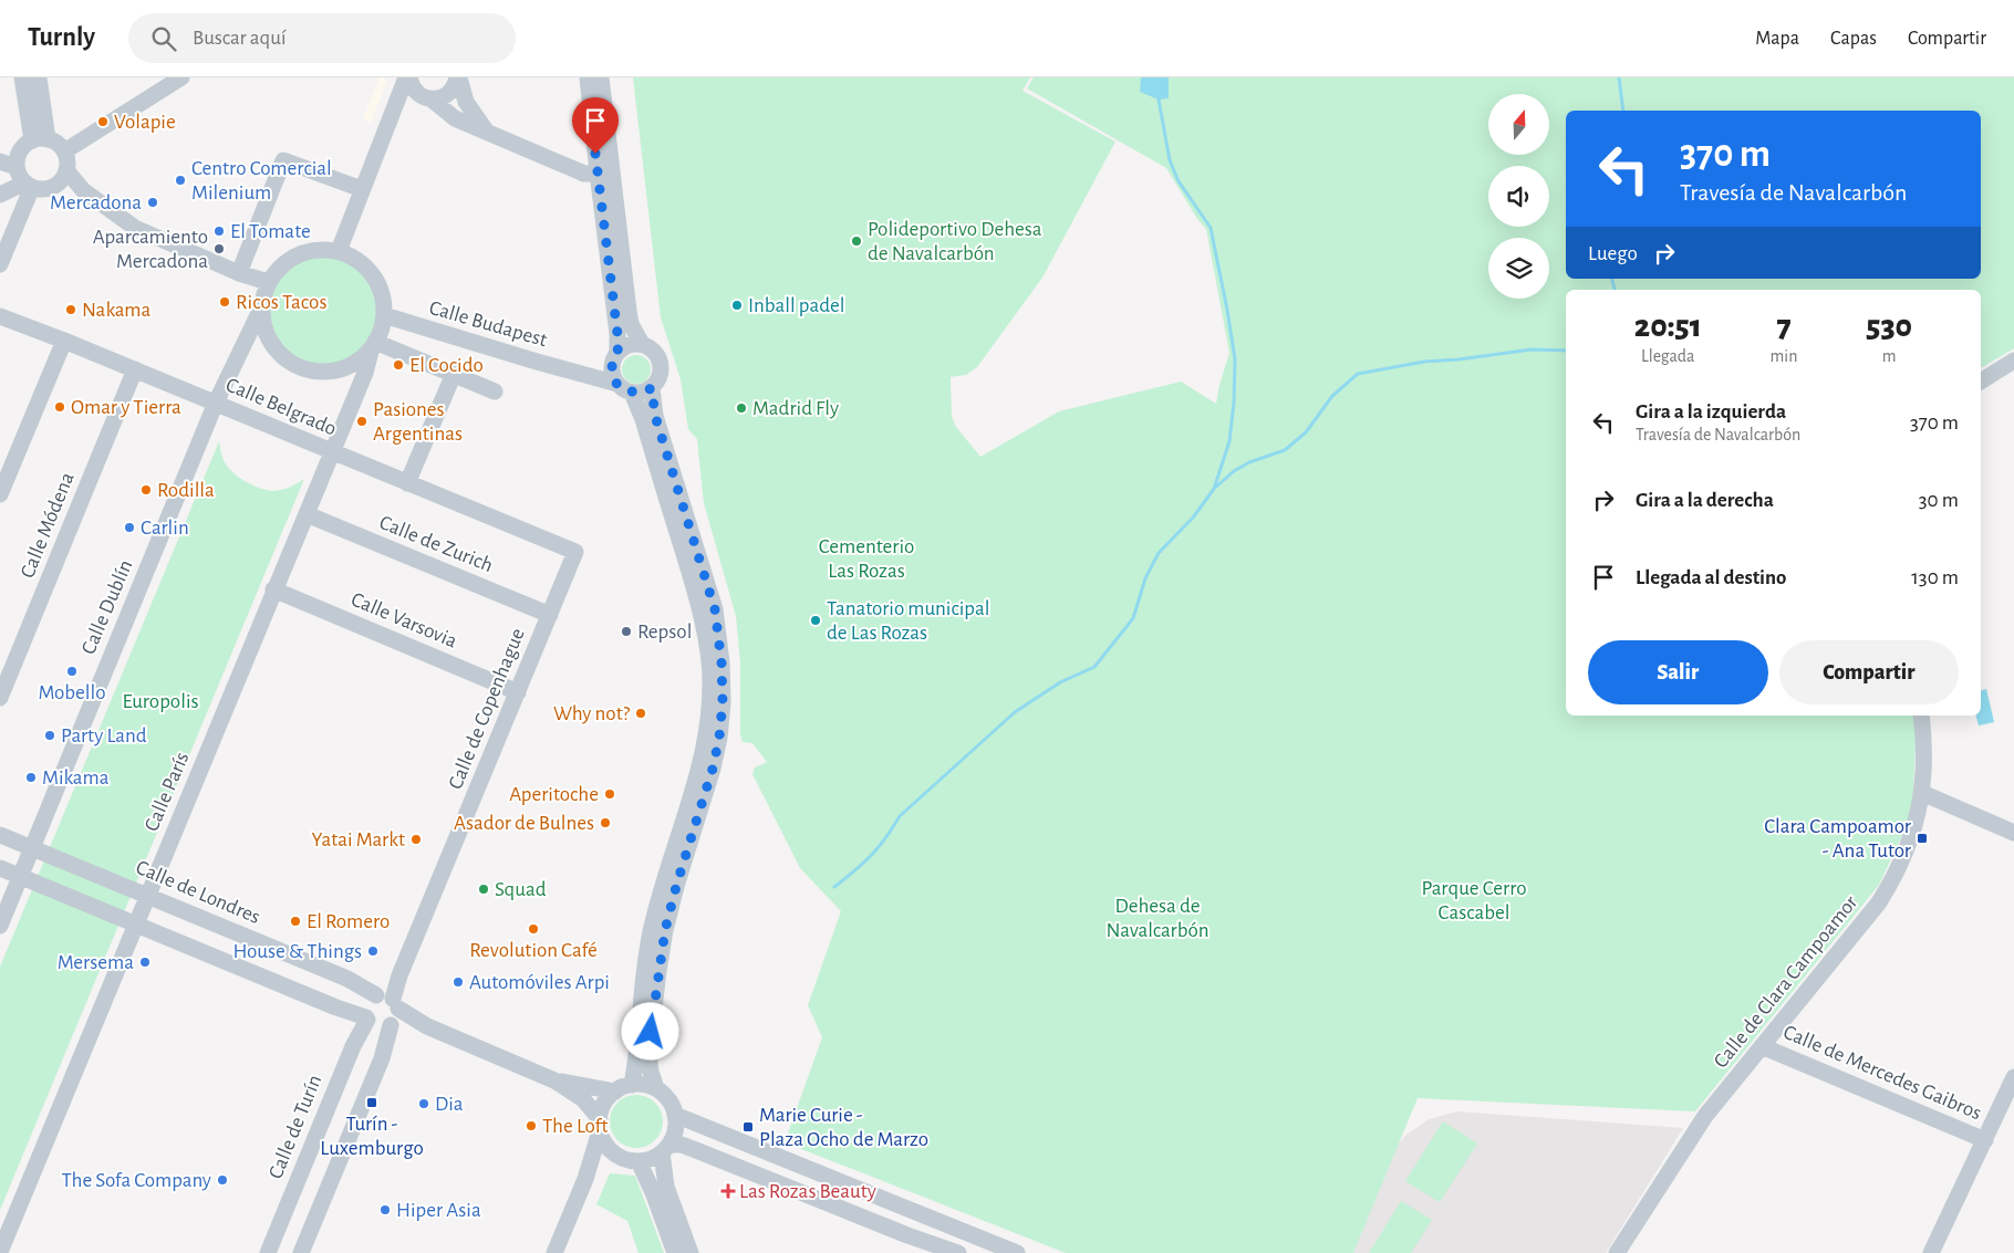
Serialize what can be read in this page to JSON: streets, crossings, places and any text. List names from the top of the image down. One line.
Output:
{"streets":{"street":["Calle Budapest","Calle Belgrado","Calle Módena","Calle de Zurich","Calle Dublín","Calle Varsovia","Calle de Copenhague","Calle París","Calle de Londres","Calle de Clara Campoamor","Calle de Mercedes Gaibros","Calle de Turín"]},"crossings":[["Calle Budapest","Calle Dublín"],["Calle Budapest","Calle París"],["Calle Belgrado","Calle Módena"],["Calle Belgrado","Calle Dublín"],["Calle Belgrado","Calle de Copenhague"],["Calle Belgrado","Calle París"],["Calle de Zurich","Calle de Copenhague"],["Calle de Zurich","Calle París"],["Calle Dublín","Calle París"],["Calle Dublín","Calle de Londres"],["Calle Varsovia","Calle de Copenhague"],["Calle Varsovia","Calle París"],["Calle de Copenhague","Calle de Londres"],["Calle de Copenhague","Calle de Turín"],["Calle París","Calle de Londres"],["Calle de Londres","Calle de Turín"],["Calle de Clara Campoamor","Calle de Mercedes Gaibros"]],"parks":["Cementerio Las Rozas","Europolis","Parque Cerro Cascabel","Dehesa de Navalcarbón"],"places":{"other":["Volapie","Centro Comercial Milenium","Mercadona","El Tomate","Polideportivo Dehesa de Navalcarbón","Aparcamiento Mercadona","Ricos Tacos","Inball padel","Nakama","El Cocido","Omar y Tierra","Madrid Fly","Pasiones Argentinas","Rodilla","Carlin","Tanatorio municipal de Las Rozas","Repsol","Mobello","Why not?","Party Land","Mikama","Aperitoche","Asador de Bulnes","Yatai Markt","Squad","El Romero","Revolution Café","House & Things","Mersema","Automóviles Arpi","Dia","The Loft","The Sofa Company","Hiper Asia"],"transit":["Clara Campoamor - Ana Tutor","Turín - Luxemburgo","Marie Curie - Plaza Ocho de Marzo"],"health":["Las Rozas Beauty"]},"north":"top","page":{"header":"Turnly","search":"Buscar aquí","nav":["Mapa","Capas","Compartir"],"turn":["370 m","Travesía de Navalcarbón"],"then":"Luego","eta":["20:51","Llegada","7","min","530","m"],"list":[{"name":"Gira a la izquierda","note":"Travesía de Navalcarbón","value":"370 m"},{"name":"Gira a la derecha","value":"30 m"},{"name":"Llegada al destino","value":"130 m"}],"buttons":["Salir","Compartir"]}}
